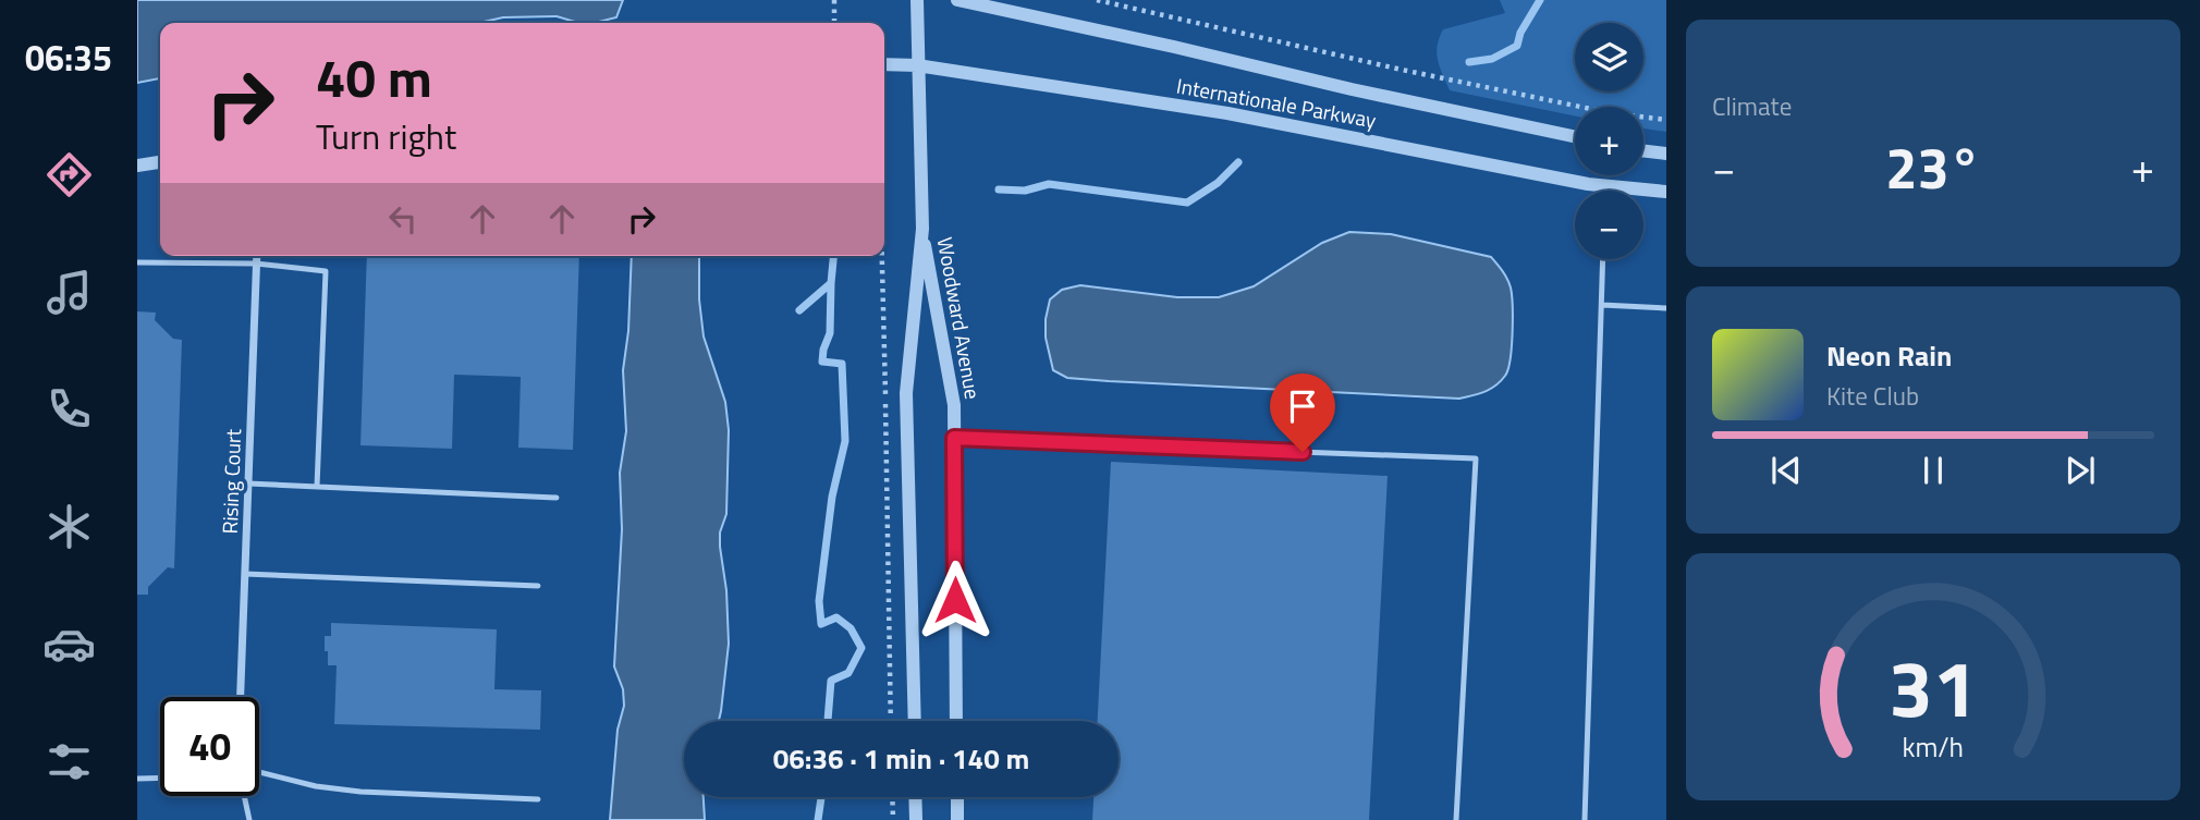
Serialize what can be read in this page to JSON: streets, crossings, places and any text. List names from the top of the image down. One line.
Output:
{"streets":{"street":["Internationale Parkway","Woodward Avenue","Rising Court"]},"crossings":[["Internationale Parkway","Woodward Avenue"]],"page":{"tabs":"06:35","tile":"Climate","map_buttons":["+","−"],"turn":["40 m","Turn right"],"heat":["−","23°","+"],"song":["Neon Rain","Kite Club"],"limit":"40","trip":"06:36 · 1 min · 140 m","gauge":["31","km/h"]}}
